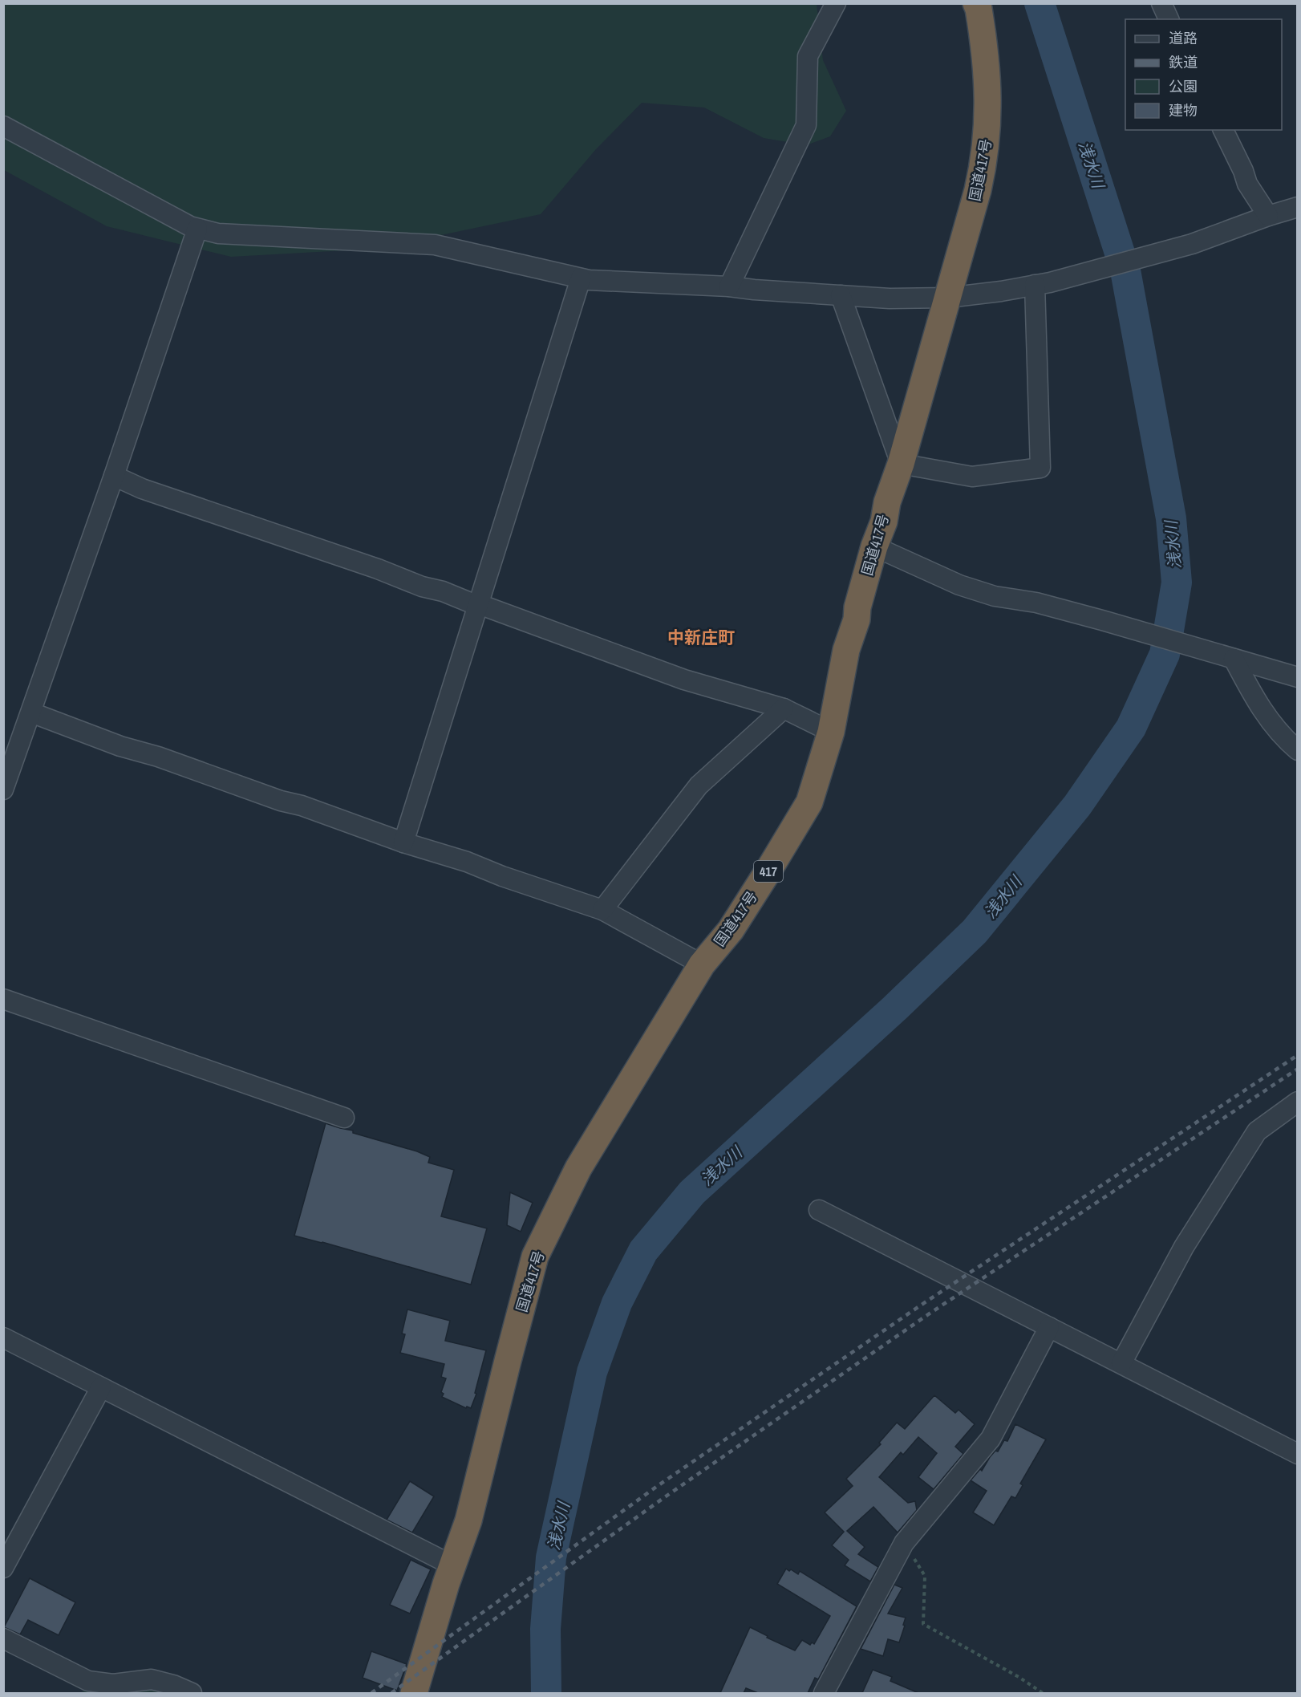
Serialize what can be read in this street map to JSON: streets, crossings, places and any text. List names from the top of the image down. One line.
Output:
{"streets":{"highway":["国道417号","417"]},"districts":["中新庄町"],"water":["浅水川"],"legend":["道路","鉄道","公園","建物"]}
